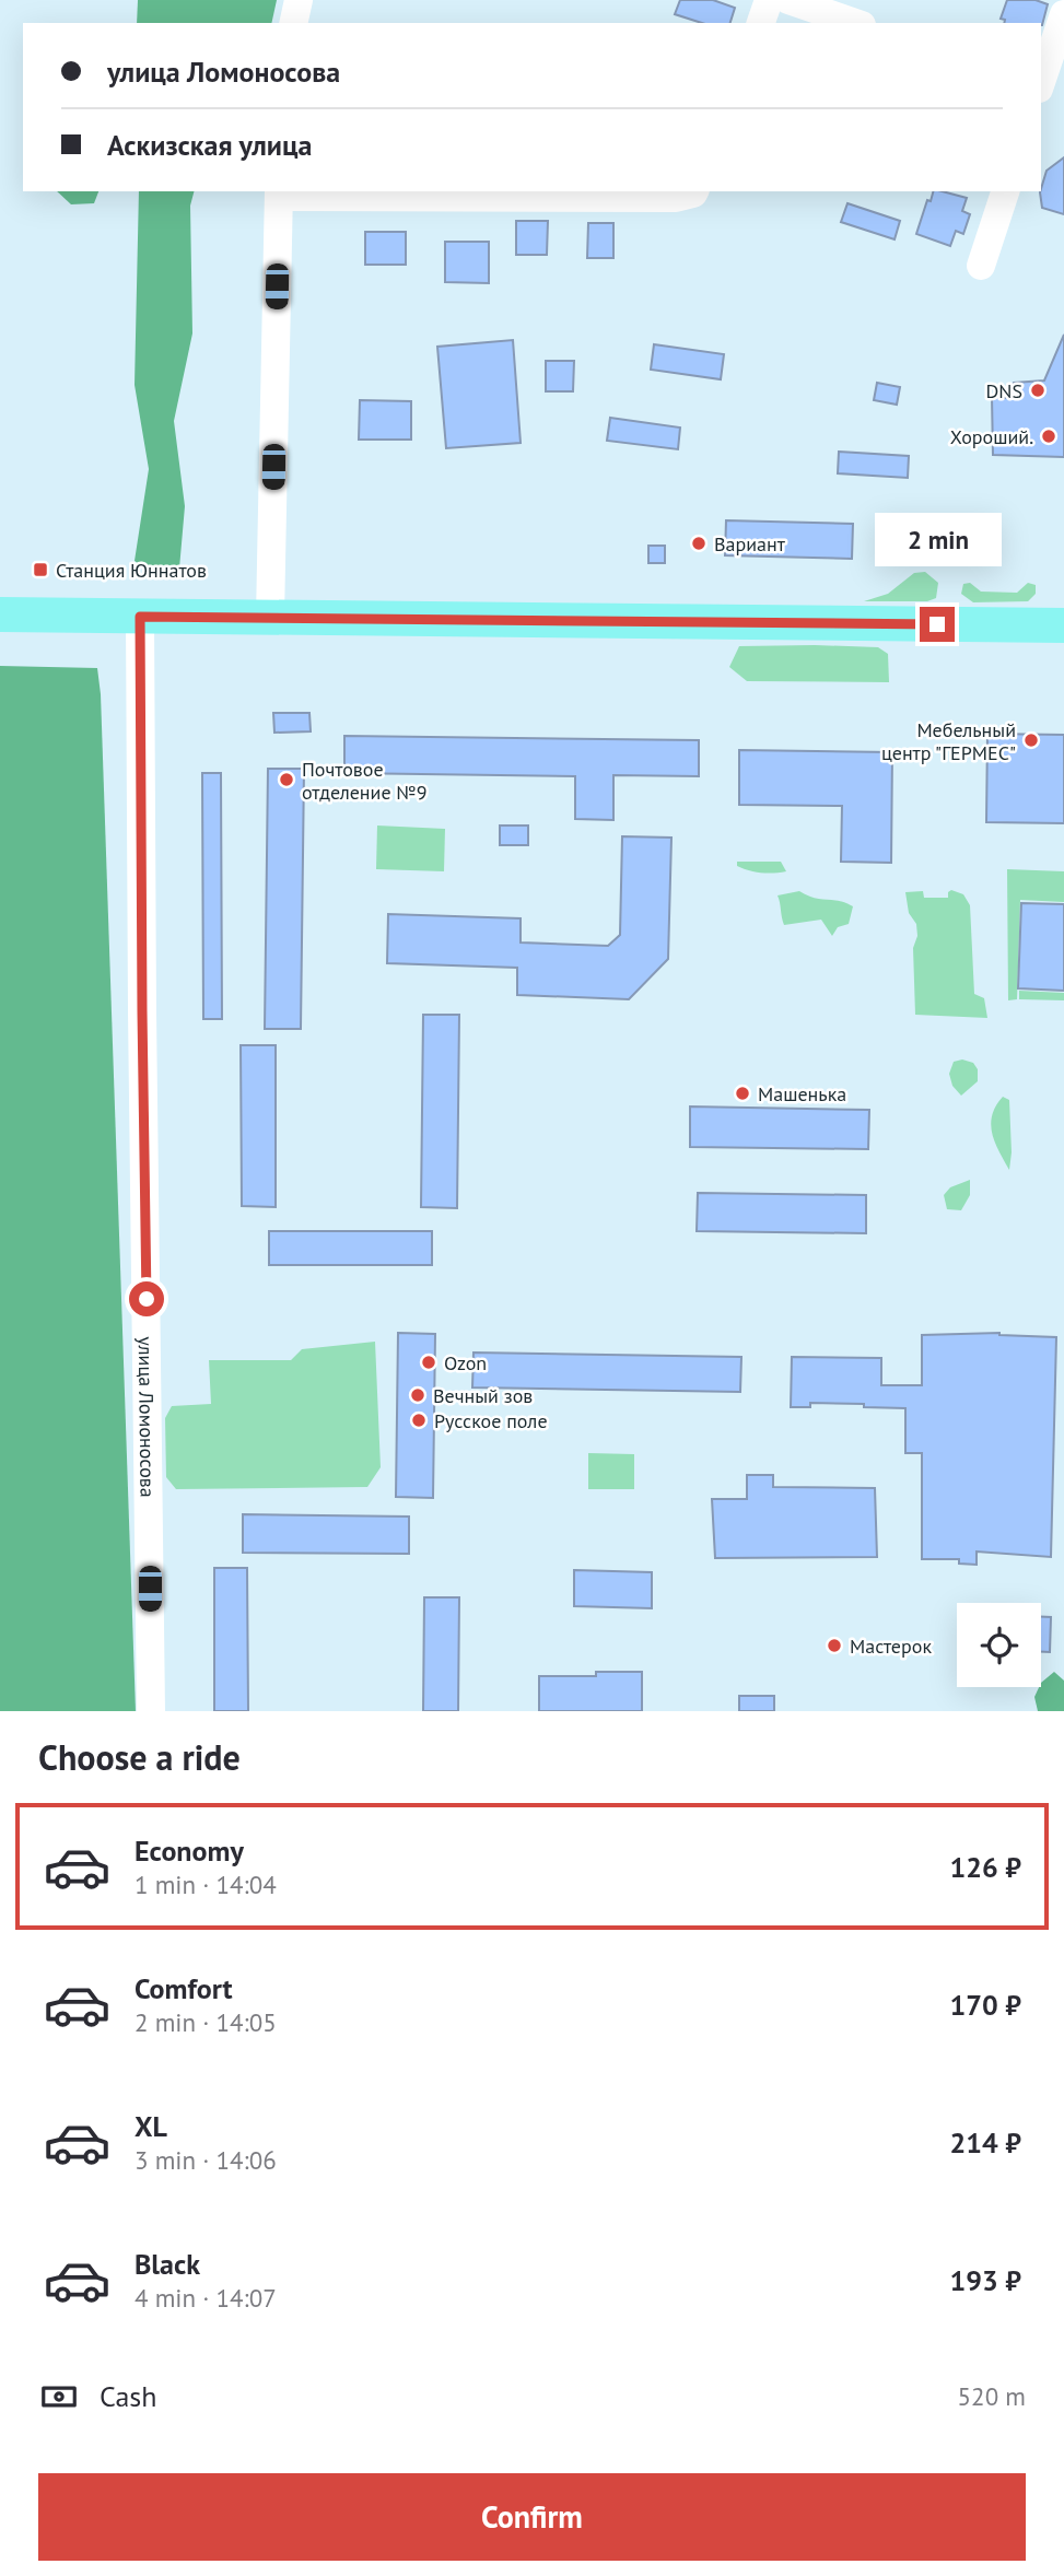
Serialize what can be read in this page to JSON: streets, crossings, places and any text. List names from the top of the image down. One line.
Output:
{"streets":{"street":["улица Ломоносова"]},"places":{"other":["DNS","Хороший.","Вариант","Мебельный центр \"ГЕРМЕС\"","Почтовое отделение №9","Машенька","Ozon","Вечный зов","Русское поле","Мастерок"],"transit":["Станция Юннатов"]},"page":{"banner":["улица Ломоносова","Аскизская улица"],"bubble":"2 min","heading":"Choose a ride","list":[{"name":"Economy","note":"1 min · 14:04","value":"126 ₽"},{"name":"Comfort","note":"2 min · 14:05","value":"170 ₽"},{"name":"XL","note":"3 min · 14:06","value":"214 ₽"},{"name":"Black","note":"4 min · 14:07","value":"193 ₽"}],"pay":["Cash","520 m"],"buttons":"Confirm"}}
